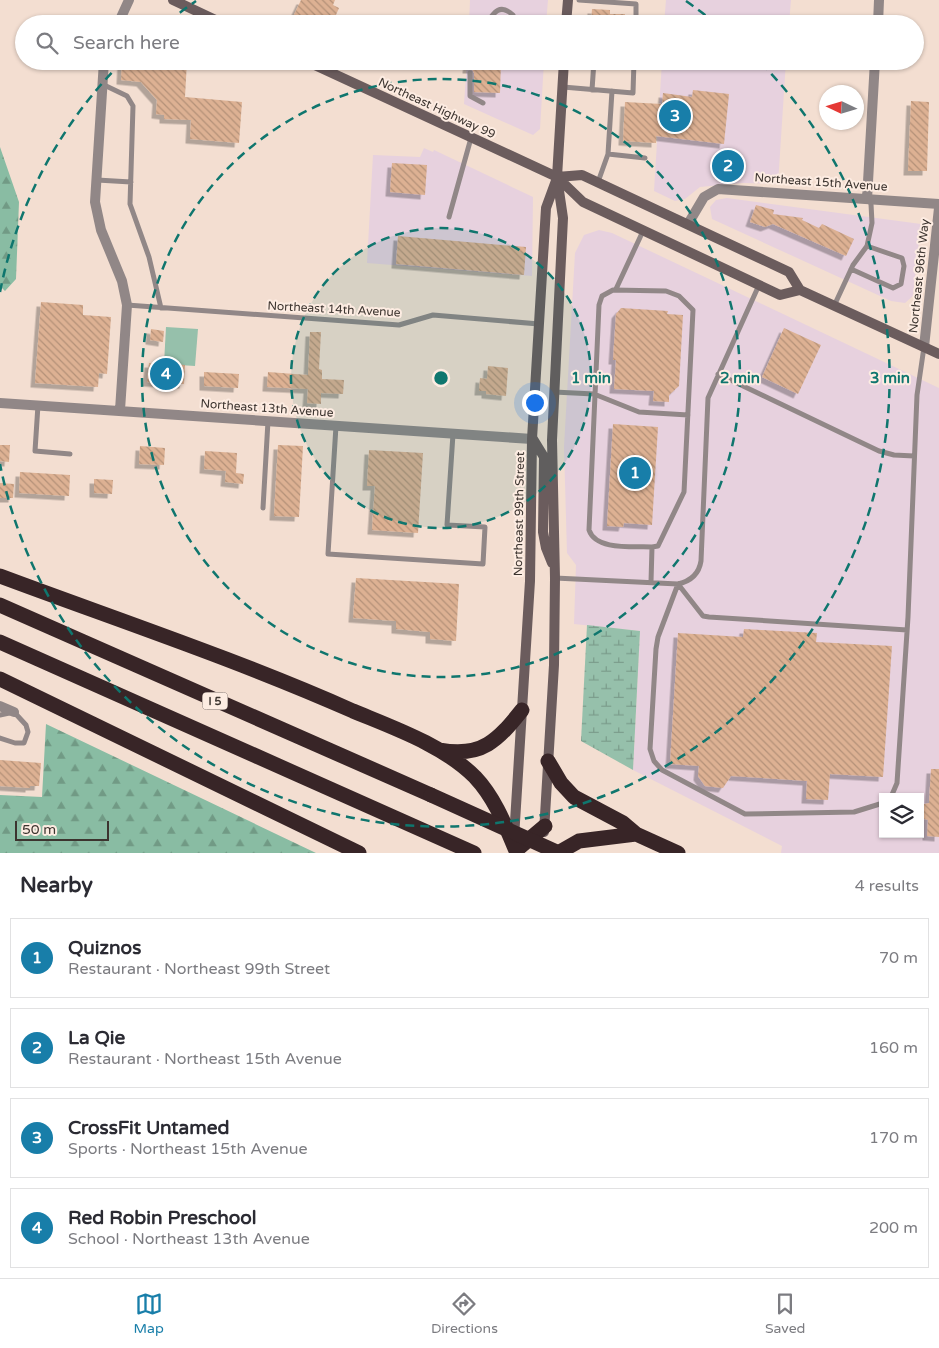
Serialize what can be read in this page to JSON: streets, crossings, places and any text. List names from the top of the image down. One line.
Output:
{"streets":{"highway":["I 5"],"main road":["Northeast Highway 99","Northeast 99th Street"],"street":["Northeast 15th Avenue","Northeast 96th Way","Northeast 13th Avenue"],"lane":["Northeast 14th Avenue"]},"crossings":[["Northeast Highway 99","Northeast 15th Avenue"],["Northeast Highway 99","Northeast 96th Way"],["Northeast Highway 99","Northeast 99th Street"],["Northeast 14th Avenue","Northeast 99th Street"],["Northeast 13th Avenue","Northeast 99th Street"]],"scale_bar":"50 m","north":"left","page":{"search":"Search here","pins":["3","2","4","1"],"scale":"50 m","heading":["Nearby","4 results"],"list":[{"mark":"1","name":"Quiznos","note":"Restaurant · Northeast 99th Street","value":"70 m"},{"mark":"2","name":"La Qie","note":"Restaurant · Northeast 15th Avenue","value":"160 m"},{"mark":"3","name":"CrossFit Untamed","note":"Sports · Northeast 15th Avenue","value":"170 m"},{"mark":"4","name":"Red Robin Preschool","note":"School · Northeast 13th Avenue","value":"200 m"}],"nav":["Map","Directions","Saved"]},"rings":["1 min","2 min","3 min"]}
